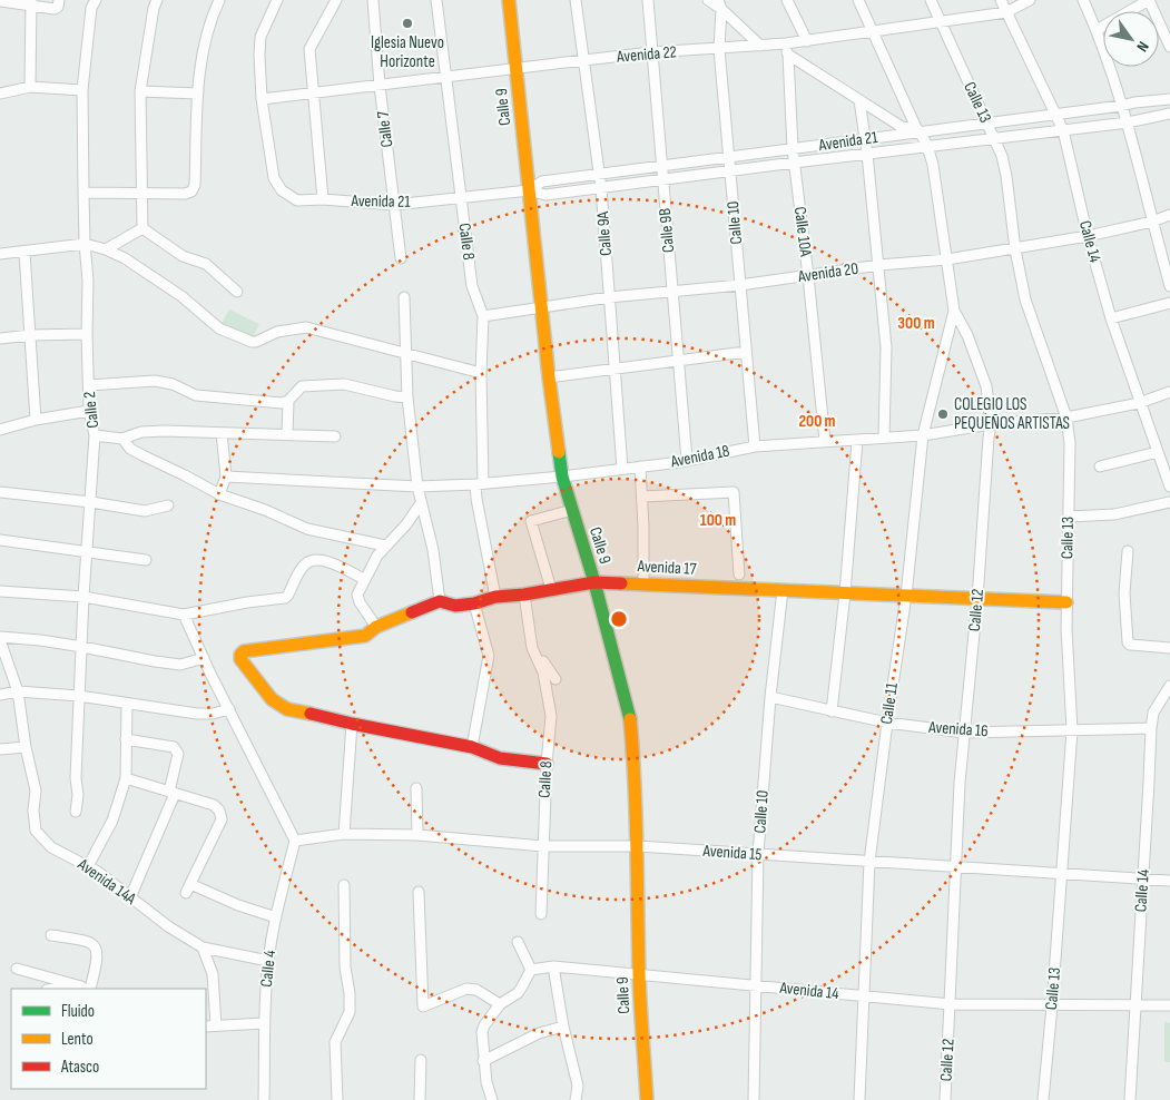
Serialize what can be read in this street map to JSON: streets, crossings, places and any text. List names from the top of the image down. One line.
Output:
{"streets":{"street":["Avenida 22","Calle 13","Calle 9","Calle 7","Avenida 21","Calle 10","Calle 9B","Calle 10A","Calle 9A","Calle 8","Calle 14","Avenida 20","Calle 2","Avenida 18","Avenida 17","Calle 12","Calle 11","Avenida 16","Avenida 15","Avenida 14A","Calle 4","Avenida 14"]},"crossings":[["Avenida 22","Calle 13"],["Avenida 22","Calle 9"],["Avenida 22","Calle 7"],["Avenida 22","Avenida 21"],["Avenida 22","Calle 10"],["Avenida 22","Calle 9B"],["Avenida 22","Calle 10A"],["Avenida 22","Calle 9A"],["Avenida 22","Calle 8"],["Avenida 22","Calle 14"],["Calle 13","Avenida 21"],["Calle 13","Avenida 20"],["Calle 13","Avenida 18"],["Calle 13","Avenida 17"],["Calle 13","Avenida 16"],["Calle 13","Avenida 15"],["Calle 13","Avenida 14"],["Calle 9","Avenida 21"],["Calle 9","Avenida 20"],["Calle 9","Avenida 18"],["Calle 9","Avenida 17"],["Calle 9","Avenida 15"],["Calle 9","Avenida 14"],["Calle 7","Avenida 21"],["Avenida 21","Calle 10"],["Avenida 21","Calle 9B"],["Avenida 21","Calle 10A"],["Avenida 21","Calle 9A"],["Avenida 21","Calle 8"],["Avenida 21","Calle 14"],["Avenida 21","Calle 12"],["Calle 10","Avenida 20"],["Calle 10","Avenida 18"],["Calle 10","Avenida 17"],["Calle 10","Avenida 16"],["Calle 10","Avenida 15"],["Calle 10","Avenida 14"],["Calle 9B","Avenida 20"],["Calle 9B","Avenida 18"],["Calle 10A","Avenida 20"],["Calle 10A","Avenida 18"],["Calle 9A","Avenida 20"],["Calle 9A","Avenida 18"],["Calle 8","Avenida 20"],["Calle 8","Avenida 18"],["Calle 8","Avenida 17"],["Calle 8","Avenida 15"],["Calle 14","Avenida 20"],["Calle 14","Avenida 18"],["Calle 14","Avenida 16"],["Calle 14","Avenida 15"],["Calle 14","Avenida 14"],["Avenida 20","Calle 12"],["Avenida 18","Calle 12"],["Avenida 18","Calle 11"],["Avenida 17","Calle 12"],["Avenida 17","Calle 11"],["Calle 12","Calle 11"],["Calle 12","Avenida 16"],["Calle 12","Avenida 15"],["Calle 12","Avenida 14"],["Calle 11","Avenida 16"],["Calle 11","Avenida 15"],["Calle 11","Avenida 14"],["Avenida 15","Calle 4"]],"places":["Iglesia Nuevo Horizonte","COLEGIO LOS PEQUEÑOS ARTISTAS"],"legend":["Fluido","Lento","Atasco"],"north":"bottom right","rings":["300 m","200 m","100 m"]}
